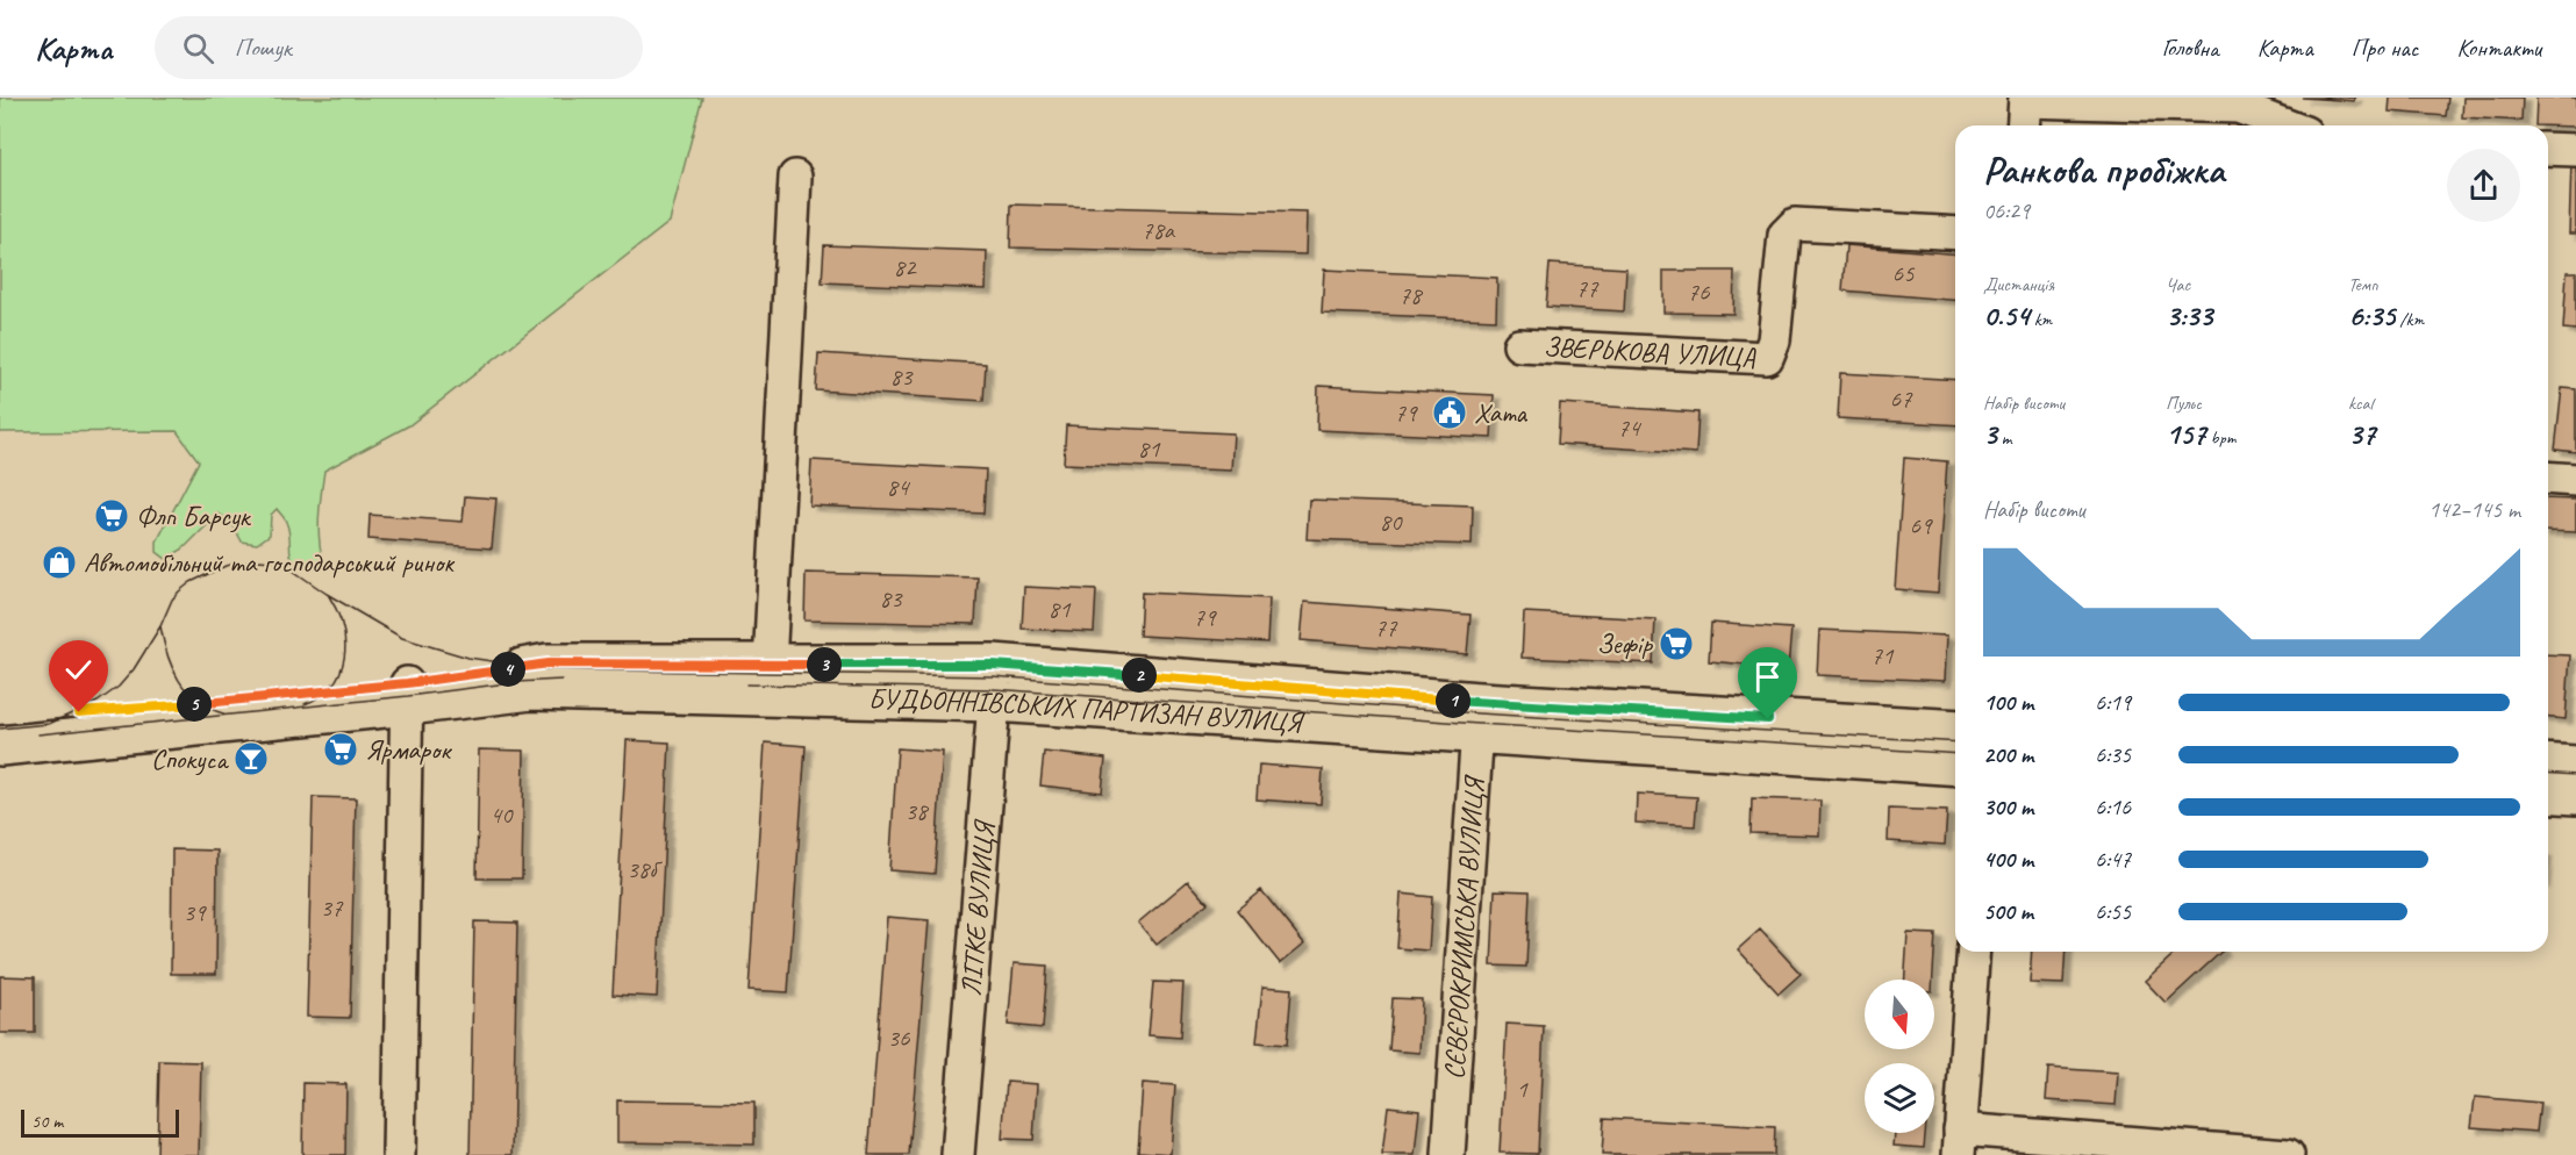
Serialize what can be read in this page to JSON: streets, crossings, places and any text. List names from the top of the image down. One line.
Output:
{"streets":{"main road":["БУДЬОННІВСЬКИХ ПАРТИЗАН ВУЛИЦЯ"],"street":["ЗВЕРЬКОВА УЛИЦА","ЛІТКЕ ВУЛИЦЯ","СЄВЄРОКРИМСЬКА ВУЛИЦЯ"]},"crossings":[["БУДЬОННІВСЬКИХ ПАРТИЗАН ВУЛИЦЯ","ЛІТКЕ ВУЛИЦЯ"],["БУДЬОННІВСЬКИХ ПАРТИЗАН ВУЛИЦЯ","СЄВЄРОКРИМСЬКА ВУЛИЦЯ"]],"places":{"public building":["Хата"],"supermarket":["Флп Барсук","Зефір","Ярмарок"],"shop":["Автомобільний та господарський ринок"],"bar":["Спокуса"]},"house_numbers":["78а","82","65","77","76","78","83","67","79","74","81","84","80","69","83","81","79","77","71","38","40","38б","37","39","36","1"],"scale_bar":"50 m","north":"bottom","page":{"header":"Карта","search":"Пошук","nav":["Головна","Карта","Про нас","Контакти"],"heading":["Ранкова пробіжка","06:29"],"stats":[["Дистанція","0.54 km"],["Час","3:33"],["Темп","6:35 /km"],["Набір висоти","3 m"],["Пульс","157 bpm"],["kcal","37"]],"chart":["Набір висоти","142–145 m"],"pins":["3","4","2","1","5"],"list":[{"name":"100 m","note":"6:19"},{"name":"200 m","note":"6:35"},{"name":"300 m","note":"6:16"},{"name":"400 m","note":"6:47"},{"name":"500 m","note":"6:55"}],"scale":"50 m"}}
